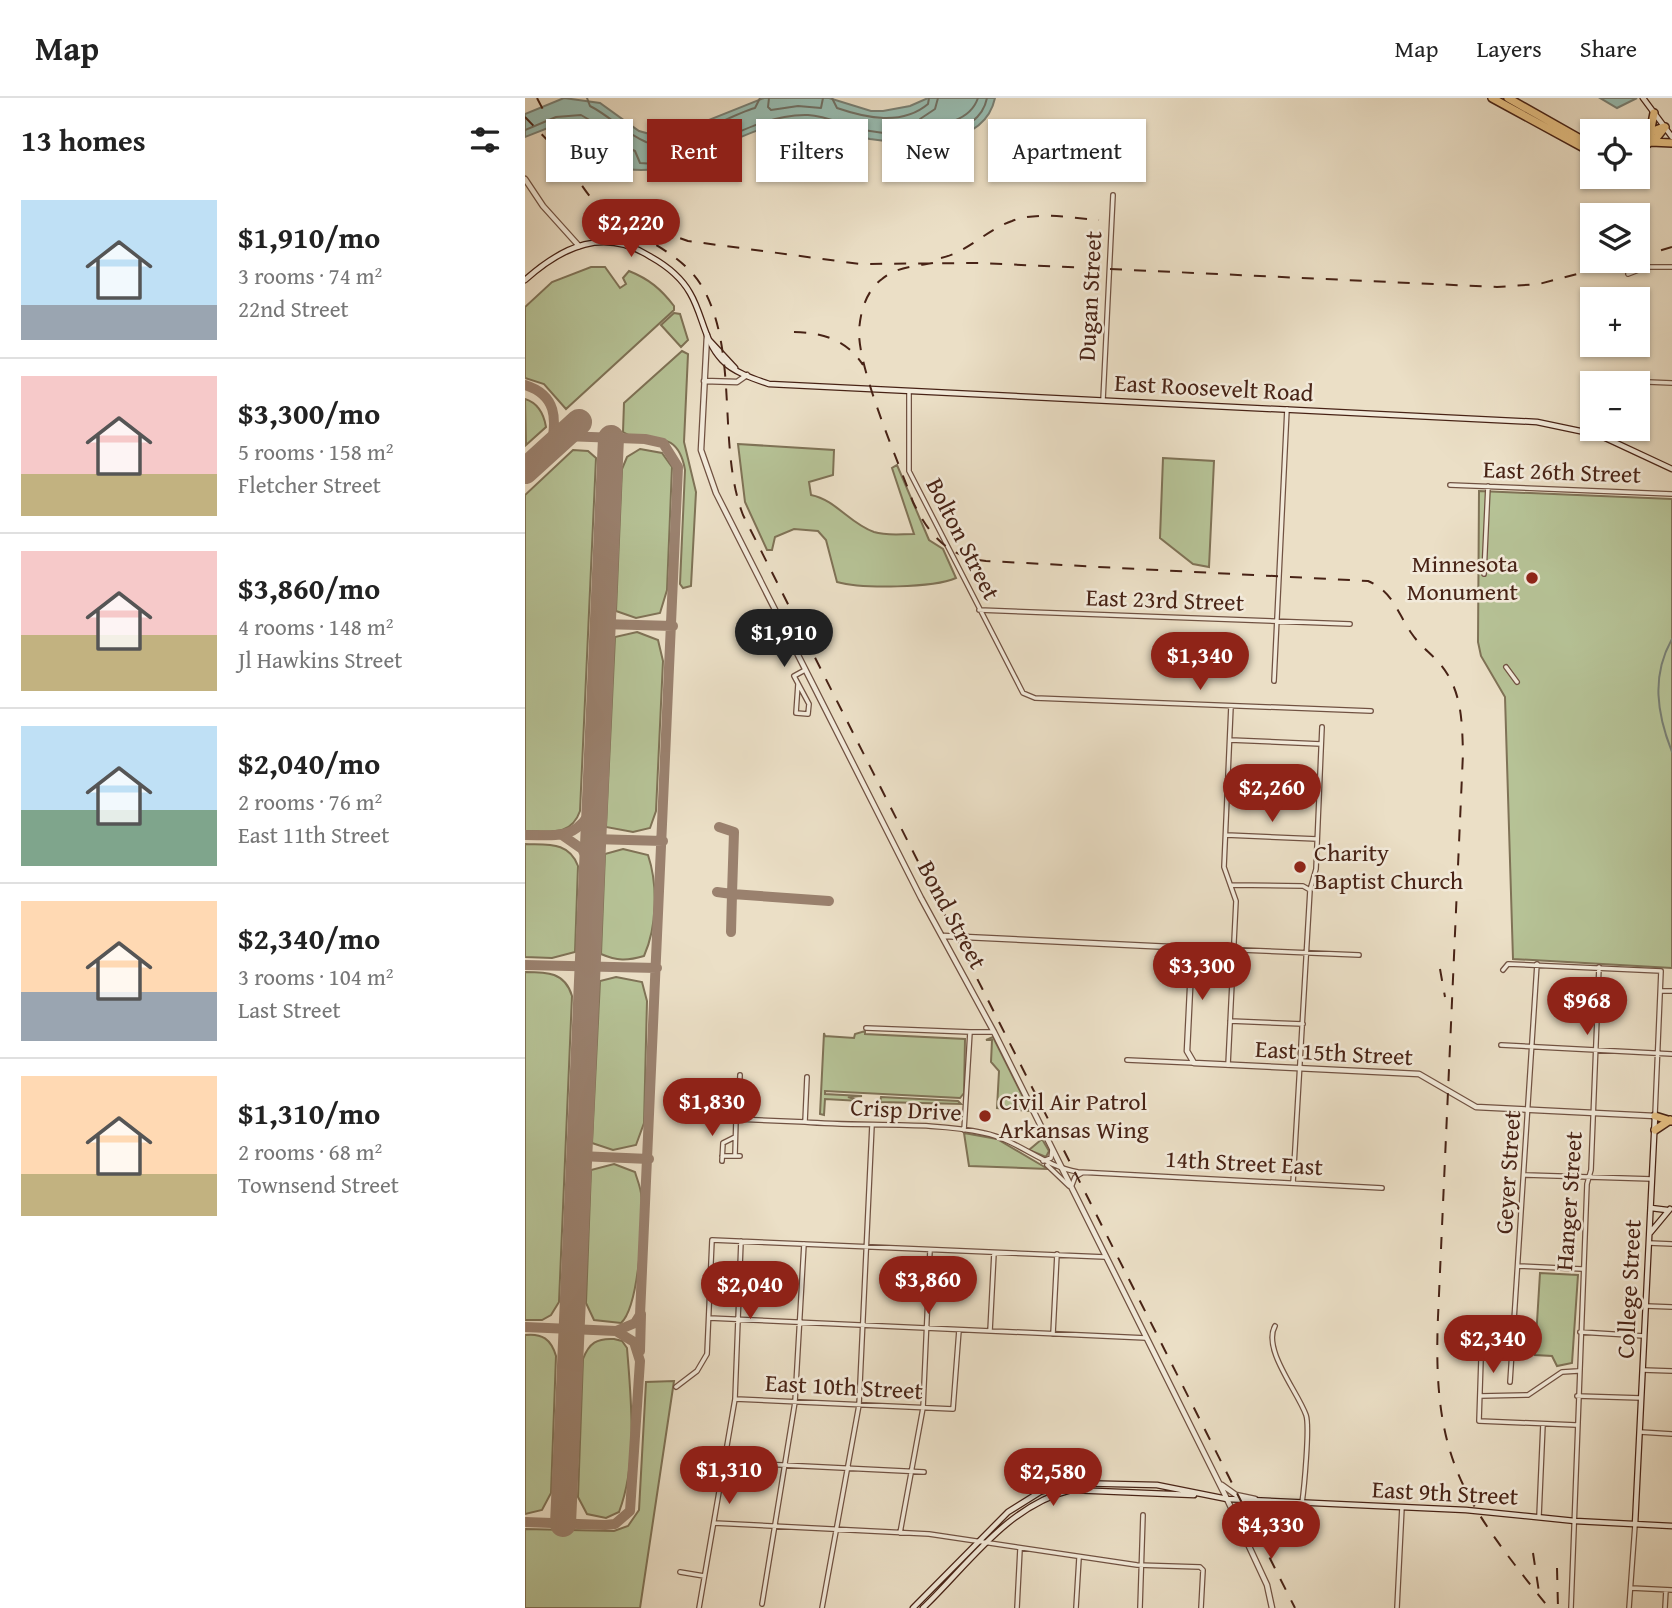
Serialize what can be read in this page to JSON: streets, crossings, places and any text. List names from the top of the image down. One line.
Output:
{"streets":{"main road":["East Roosevelt Road","Bond Street","East 15th Street","College Street","East 9th Street"],"street":["Dugan Street","East 26th Street","Bolton Street","East 23rd Street","Crisp Drive","14th Street East","Geyer Street","Hanger Street","East 10th Street"]},"crossings":[["Dugan Street","East Roosevelt Road"],["East Roosevelt Road","Bolton Street"],["East Roosevelt Road","Bond Street"],["Bolton Street","East 23rd Street"],["Bond Street","Crisp Drive"],["Bond Street","14th Street East"],["Bond Street","East 9th Street"],["East 15th Street","Geyer Street"],["East 15th Street","Hanger Street"],["East 15th Street","College Street"],["Crisp Drive","14th Street East"],["Hanger Street","College Street"],["Hanger Street","East 9th Street"],["College Street","East 9th Street"]],"places":["Minnesota Monument","Charity Baptist Church","Civil Air Patrol Arkansas Wing"],"page":{"header":"Map","nav":["Map","Layers","Share"],"heading":"13 homes","map_buttons":["+","−"],"chip":["Buy","Rent","Filters","New","Apartment"],"list":[{"name":"$1,910/mo","note":"3 rooms · 74 m² · 22nd Street"},{"name":"$3,300/mo","note":"5 rooms · 158 m² · Fletcher Street"},{"name":"$3,860/mo","note":"4 rooms · 148 m² · Jl Hawkins Street"},{"name":"$2,040/mo","note":"2 rooms · 76 m² · East 11th Street"},{"name":"$2,340/mo","note":"3 rooms · 104 m² · Last Street"},{"name":"$1,310/mo","note":"2 rooms · 68 m² · Townsend Street"}],"price":["$2,220","$1,910","$1,340","$2,260","$3,300","$968","$1,830","$3,860","$2,040","$2,340","$1,310","$2,580","$4,330"]}}
